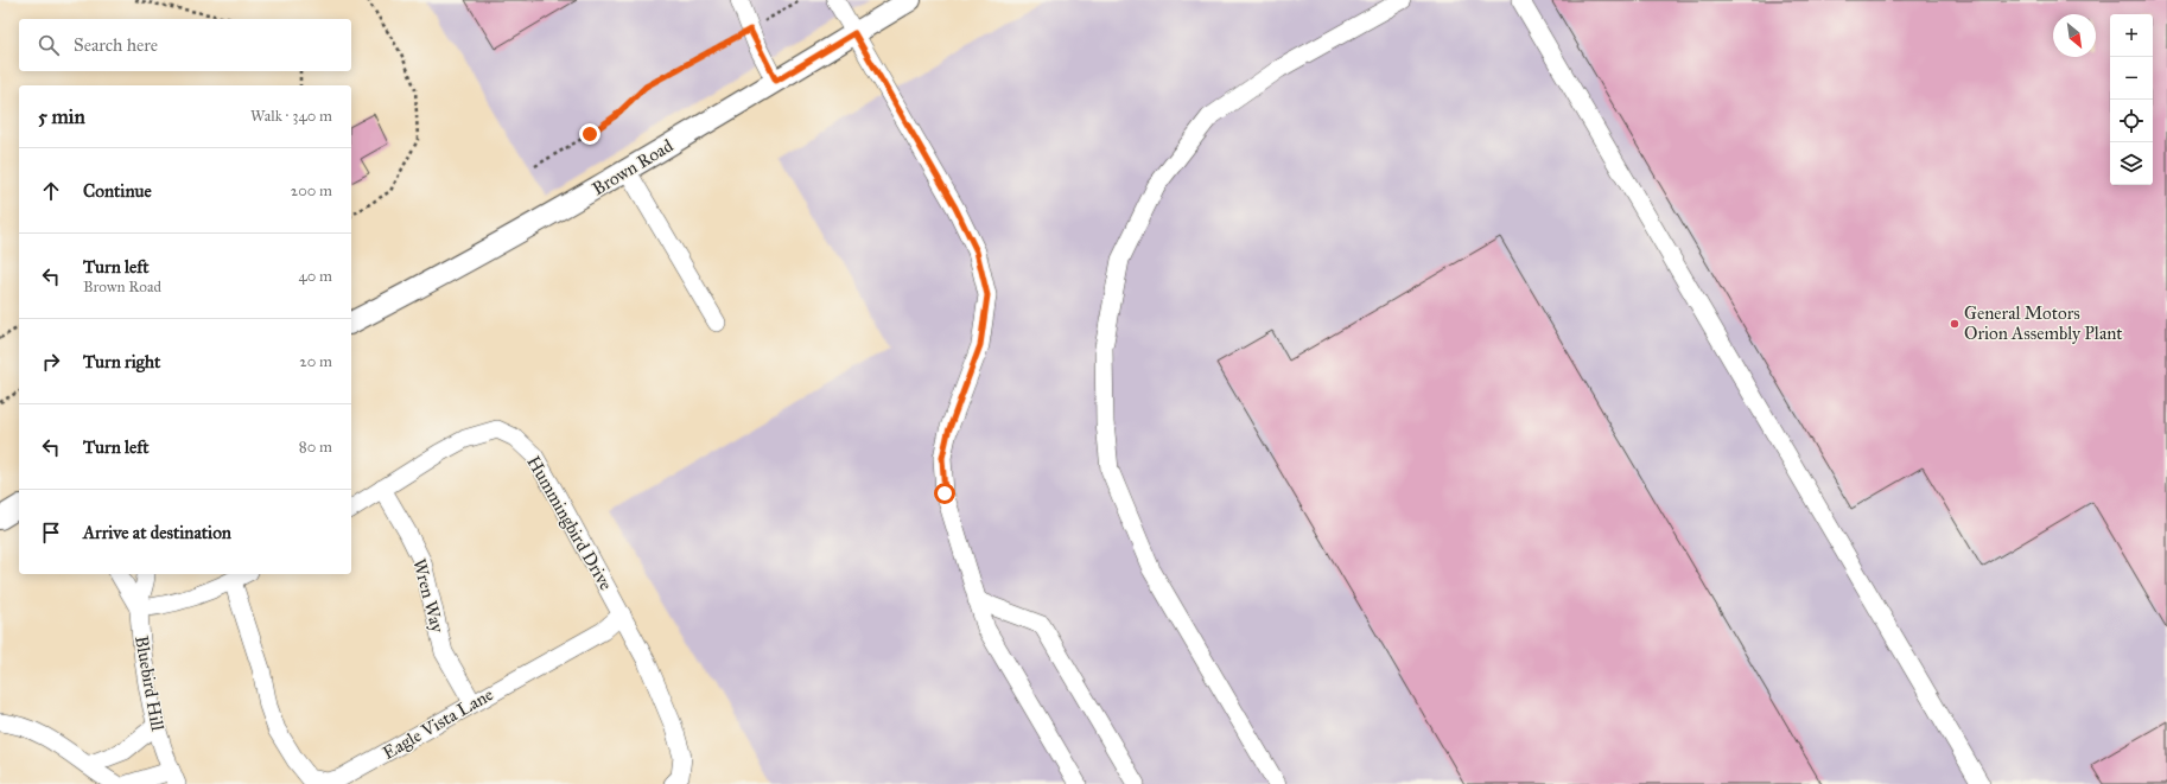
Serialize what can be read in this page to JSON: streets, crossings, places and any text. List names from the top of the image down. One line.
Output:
{"streets":{"main road":["Brown Road"],"street":["Hummingbird Drive","Wren Way","Bluebird Hill","Eagle Vista Lane"]},"crossings":[["Hummingbird Drive","Wren Way"],["Hummingbird Drive","Eagle Vista Lane"],["Wren Way","Eagle Vista Lane"]],"places":["General Motors Orion Assembly Plant"],"north":"bottom right","page":{"map_buttons":["+","−"],"search":"Search here","heading":["5 min","Walk · 340 m"],"list":[["Continue","200 m"],["Turn left","Brown Road","40 m"],["Turn right","20 m"],["Turn left","80 m"],"Arrive at destination"]}}
